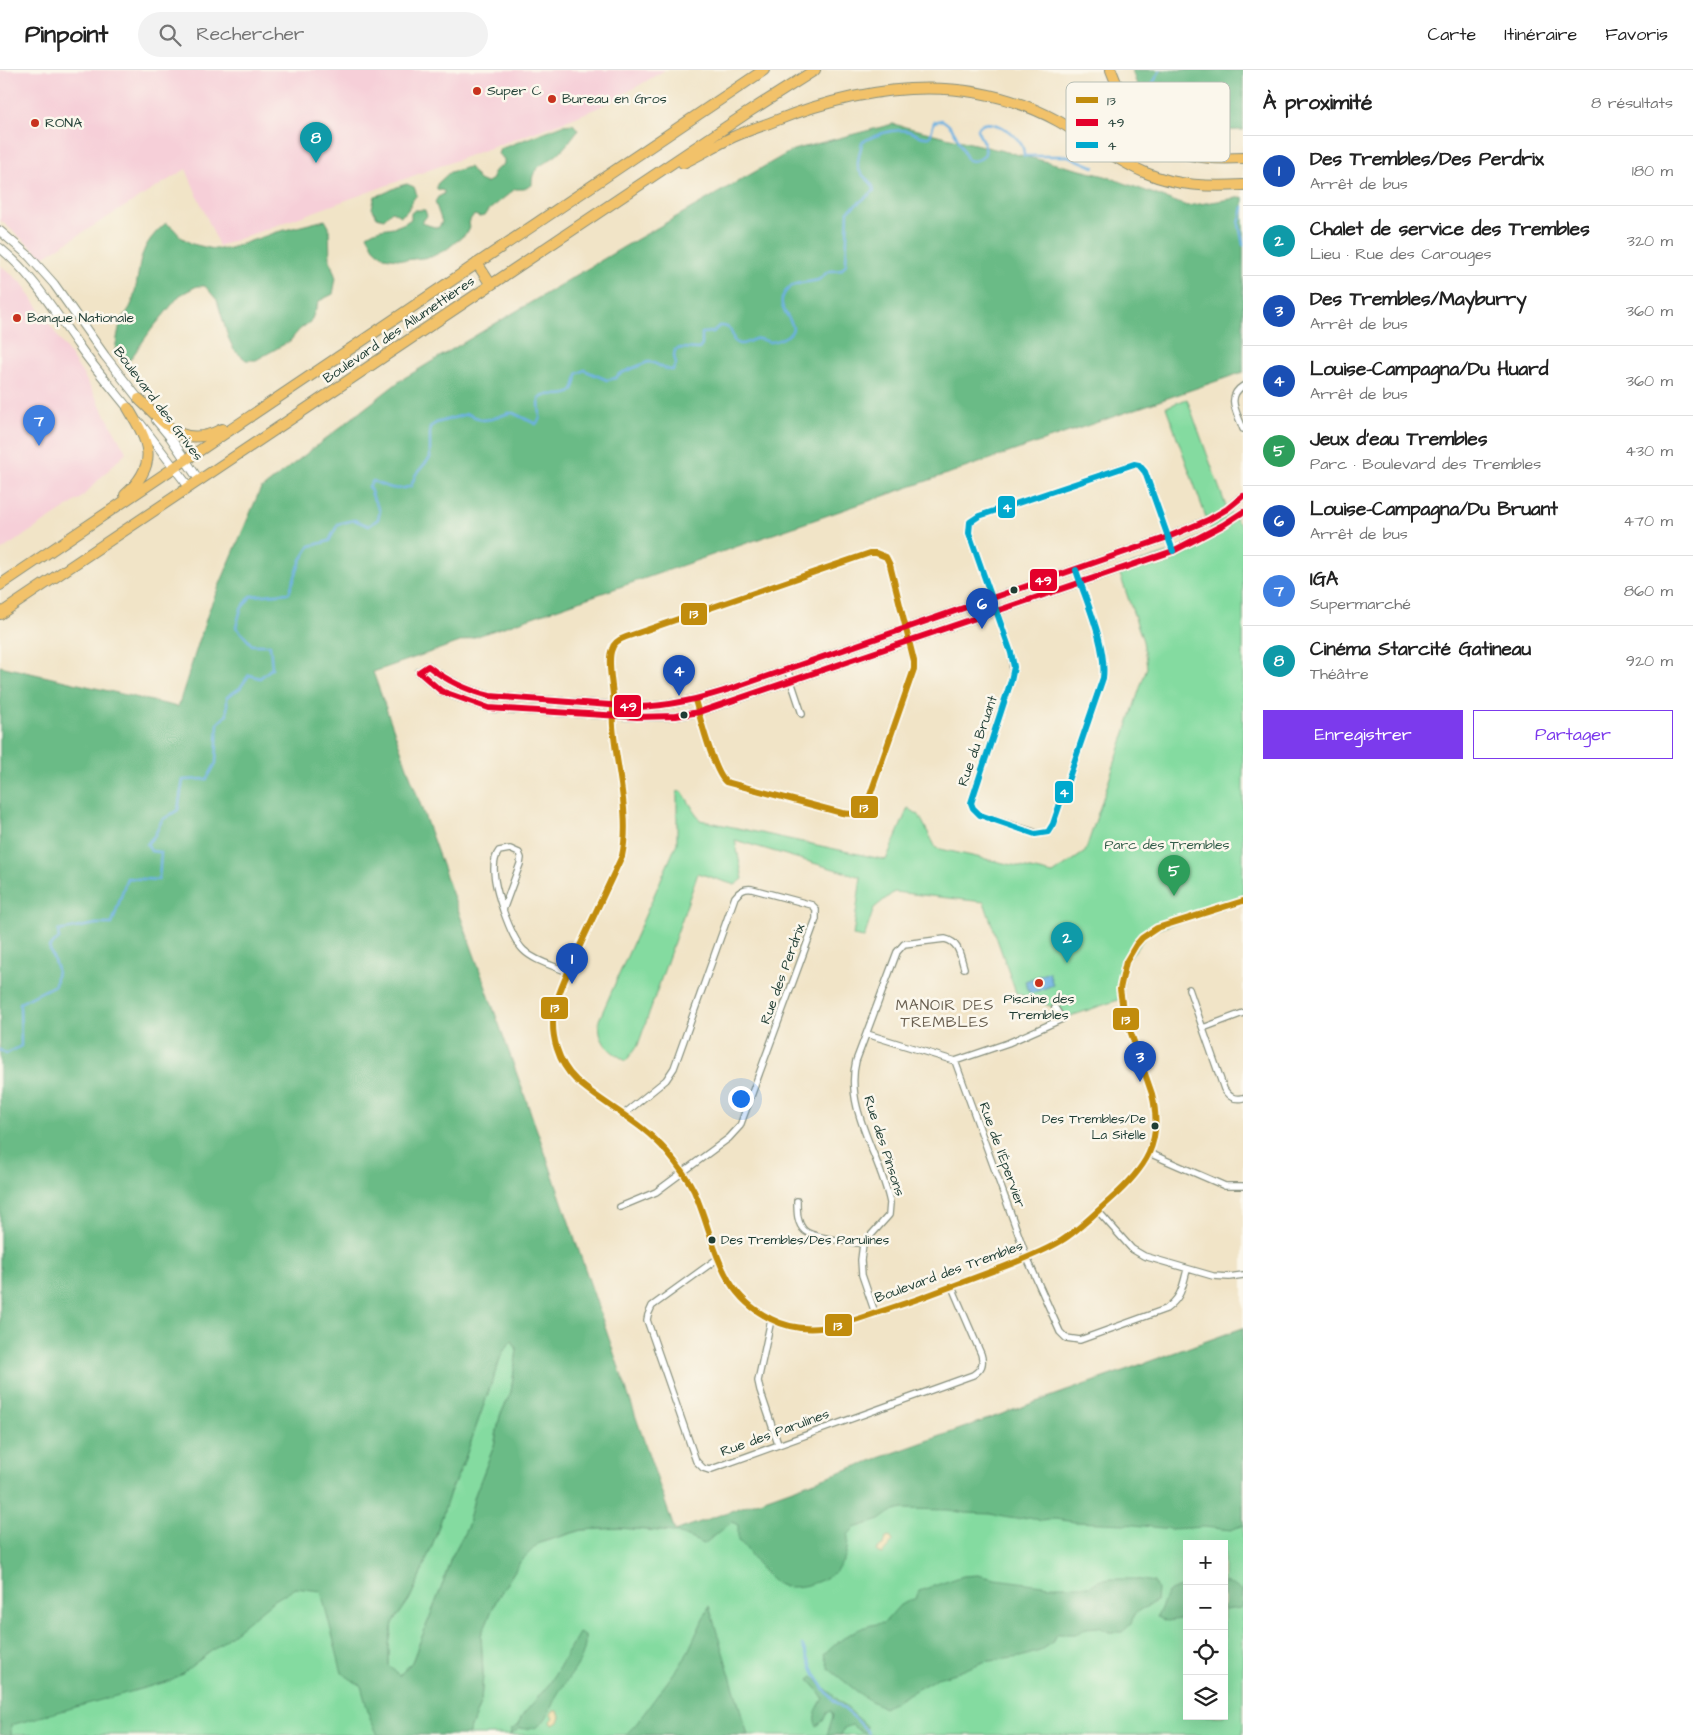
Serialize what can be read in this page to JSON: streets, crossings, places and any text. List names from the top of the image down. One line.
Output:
{"streets":{"highway":["Boulevard des Allumettières"],"street":["Boulevard des Grives","Rue du Bruant","Rue des Perdrix","Rue des Pinsons","Rue de l'Épervier","Boulevard des Trembles","Rue des Parulines"]},"crossings":[["Boulevard des Allumettières","Boulevard des Grives"],["Rue des Perdrix","Boulevard des Trembles"],["Rue de l'Épervier","Boulevard des Trembles"],["Boulevard des Trembles","Rue des Parulines"]],"districts":["MANOIR DES TREMBLES"],"parks":["Parc des Trembles"],"places":["Super C","Bureau en Gros","RONA","Banque Nationale","Piscine des Trembles","Des Trembles/De La Sitelle","Des Trembles/Des Parulines"],"lines":["transit line 4","transit line 49","transit line 13"],"legend":["13","49","4"],"page":{"header":"Pinpoint","search":"Rechercher","nav":["Carte","Itinéraire","Favoris"],"heading":["À proximité","8 résultats"],"pins":["8","7","6","4","5","2","1","3"],"list":[{"mark":"1","name":"Des Trembles/Des Perdrix","note":"Arrêt de bus","value":"180 m"},{"mark":"2","name":"Chalet de service des Trembles","note":"Lieu · Rue des Carouges","value":"320 m"},{"mark":"3","name":"Des Trembles/Mayburry","note":"Arrêt de bus","value":"360 m"},{"mark":"4","name":"Louise-Campagna/Du Huard","note":"Arrêt de bus","value":"360 m"},{"mark":"5","name":"Jeux d'eau Trembles","note":"Parc · Boulevard des Trembles","value":"430 m"},{"mark":"6","name":"Louise-Campagna/Du Bruant","note":"Arrêt de bus","value":"470 m"},{"mark":"7","name":"IGA","note":"Supermarché","value":"860 m"},{"mark":"8","name":"Cinéma Starcité Gatineau","note":"Théâtre","value":"920 m"}],"buttons":["Enregistrer","Partager"],"map_buttons":["+","−"]}}
